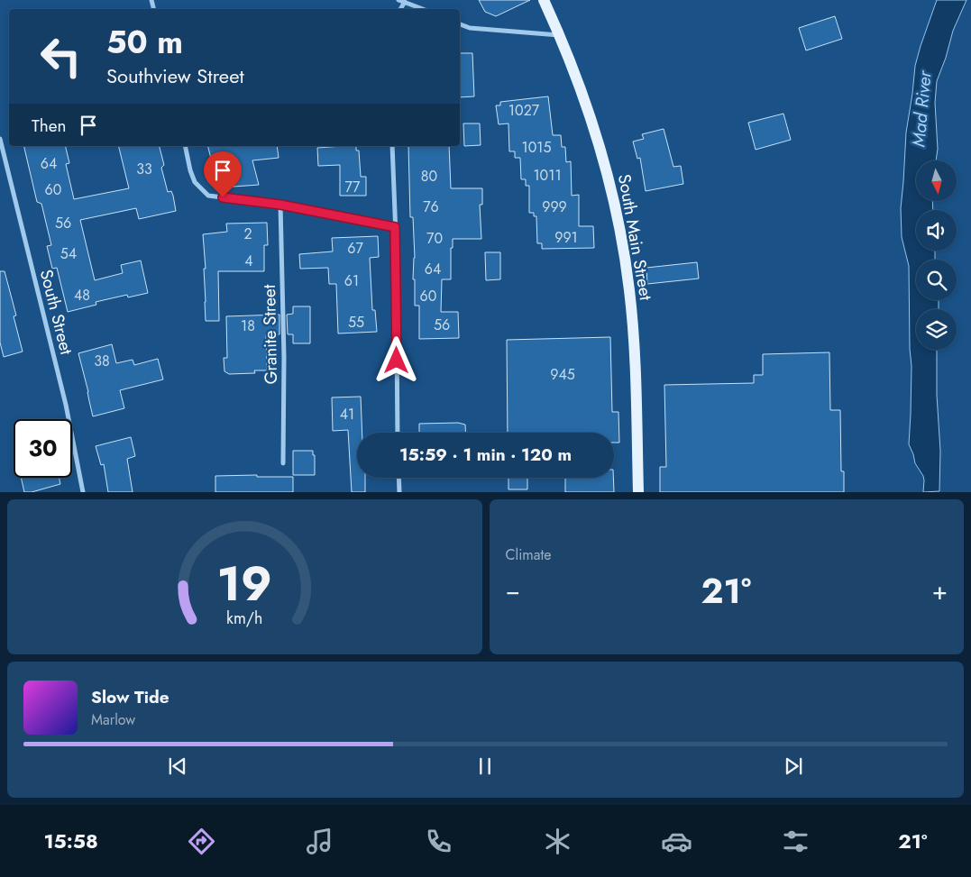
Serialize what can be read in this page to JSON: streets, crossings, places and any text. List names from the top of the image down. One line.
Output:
{"streets":{"main road":["South Main Street"],"street":["South Street","Granite Street"]},"water":["Mad River"],"house_numbers":["1027","1015","64","33","1011","80","77","60","76","999","56","2","991","70","67","54","4","64","61","48","60","55","56","18","38","945","41"],"north":"bottom","page":{"turn":["50 m","Southview Street"],"then":"Then","limit":"30","trip":"15:59 · 1 min · 120 m","tile":"Climate","heat":["−","21°","+"],"song":["Slow Tide","Marlow"],"tabs":["15:58","21°"],"gauge":["19","km/h"]}}
